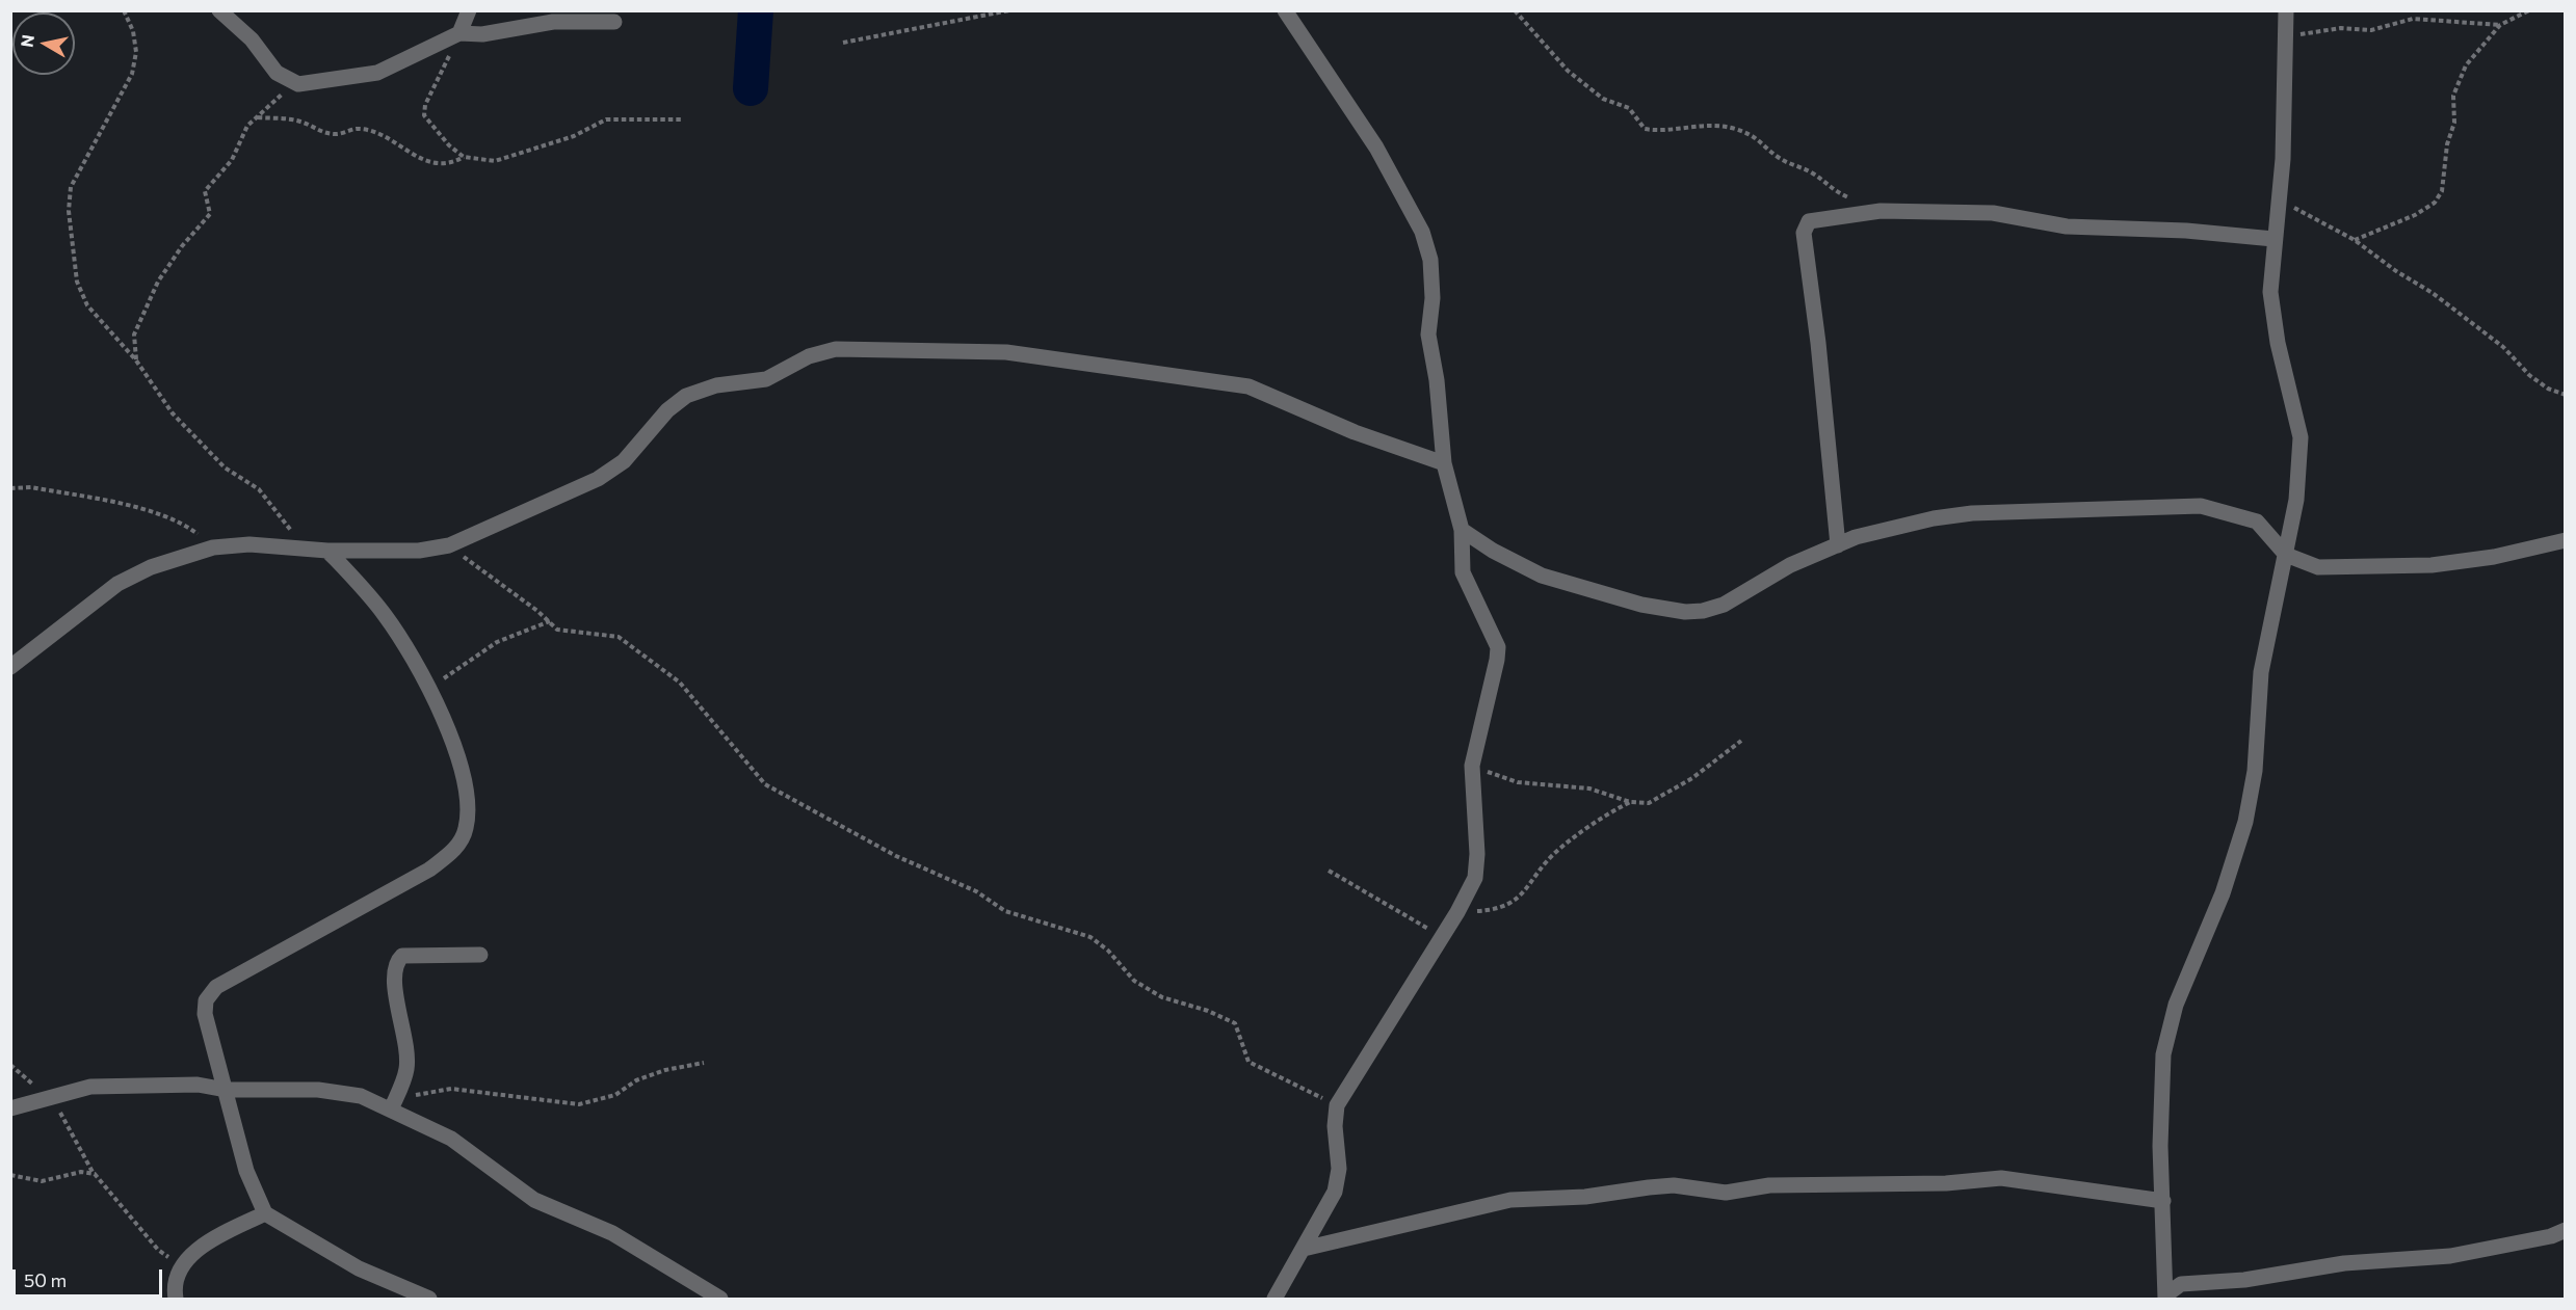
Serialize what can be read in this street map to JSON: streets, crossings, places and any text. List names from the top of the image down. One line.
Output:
{"scale_bar":"50 m","north":"left"}
